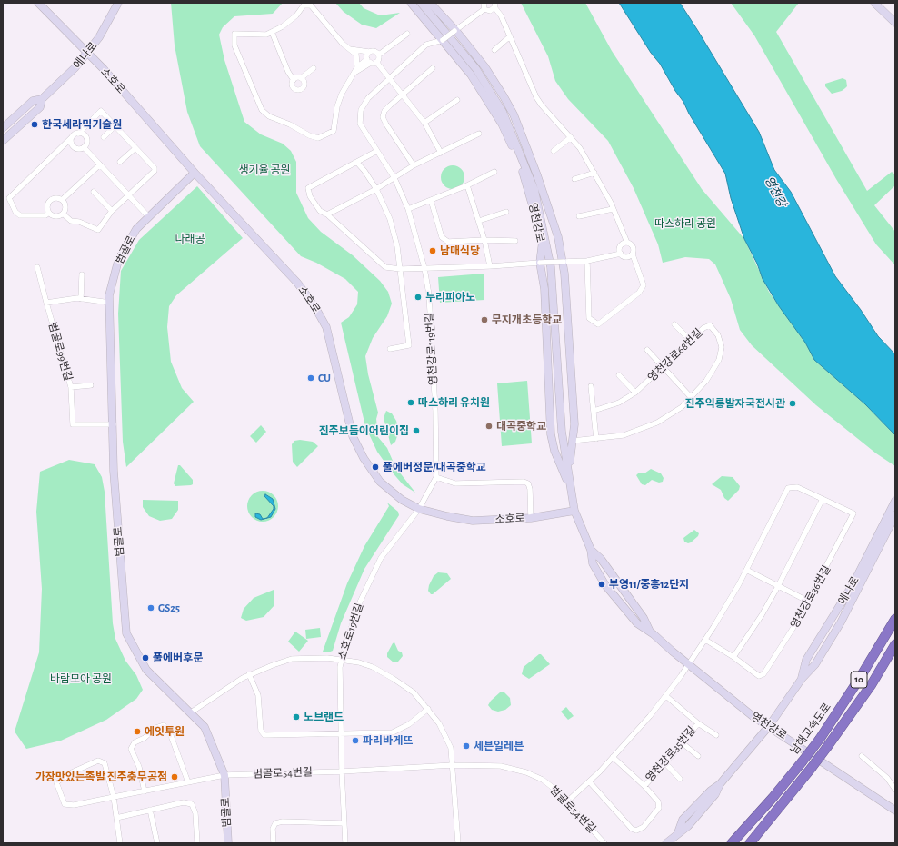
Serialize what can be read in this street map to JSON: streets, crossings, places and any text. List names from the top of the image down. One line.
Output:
{"streets":{"highway":["10","남해고속도로"],"street":["에나로","소호로","영천강로","범골로","영천강로119번길","범골로99번길","영천강로68번길","영천강로36번길","소호로19번길","영천강로35번길","범골로54번길"]},"crossings":[["에나로","소호로"],["에나로","영천강로"],["소호로","영천강로"],["소호로","범골로"],["소호로","소호로19번길"],["영천강로","영천강로119번길"],["영천강로","영천강로68번길"],["영천강로","영천강로36번길"],["범골로","범골로99번길"],["범골로","범골로54번길"],["소호로19번길","범골로54번길"]],"water":["영천강"],"parks":["생기율 공원","따스하리 공원","나래공","바람모아 공원"],"places":["한국세라믹기술원","남매식당","누리피아노","무지개초등학교","CU","따스하리 유치원","진주익룡발자국전시관","대곡중학교","진주보듬이어린이집","풀에버정문/대곡중학교","부영11/중흥12단지","GS25","풀에버후문","노브랜드","에잇투원","파리바게뜨","세븐일레븐","가장맛있는족발 진주충무공점"]}
